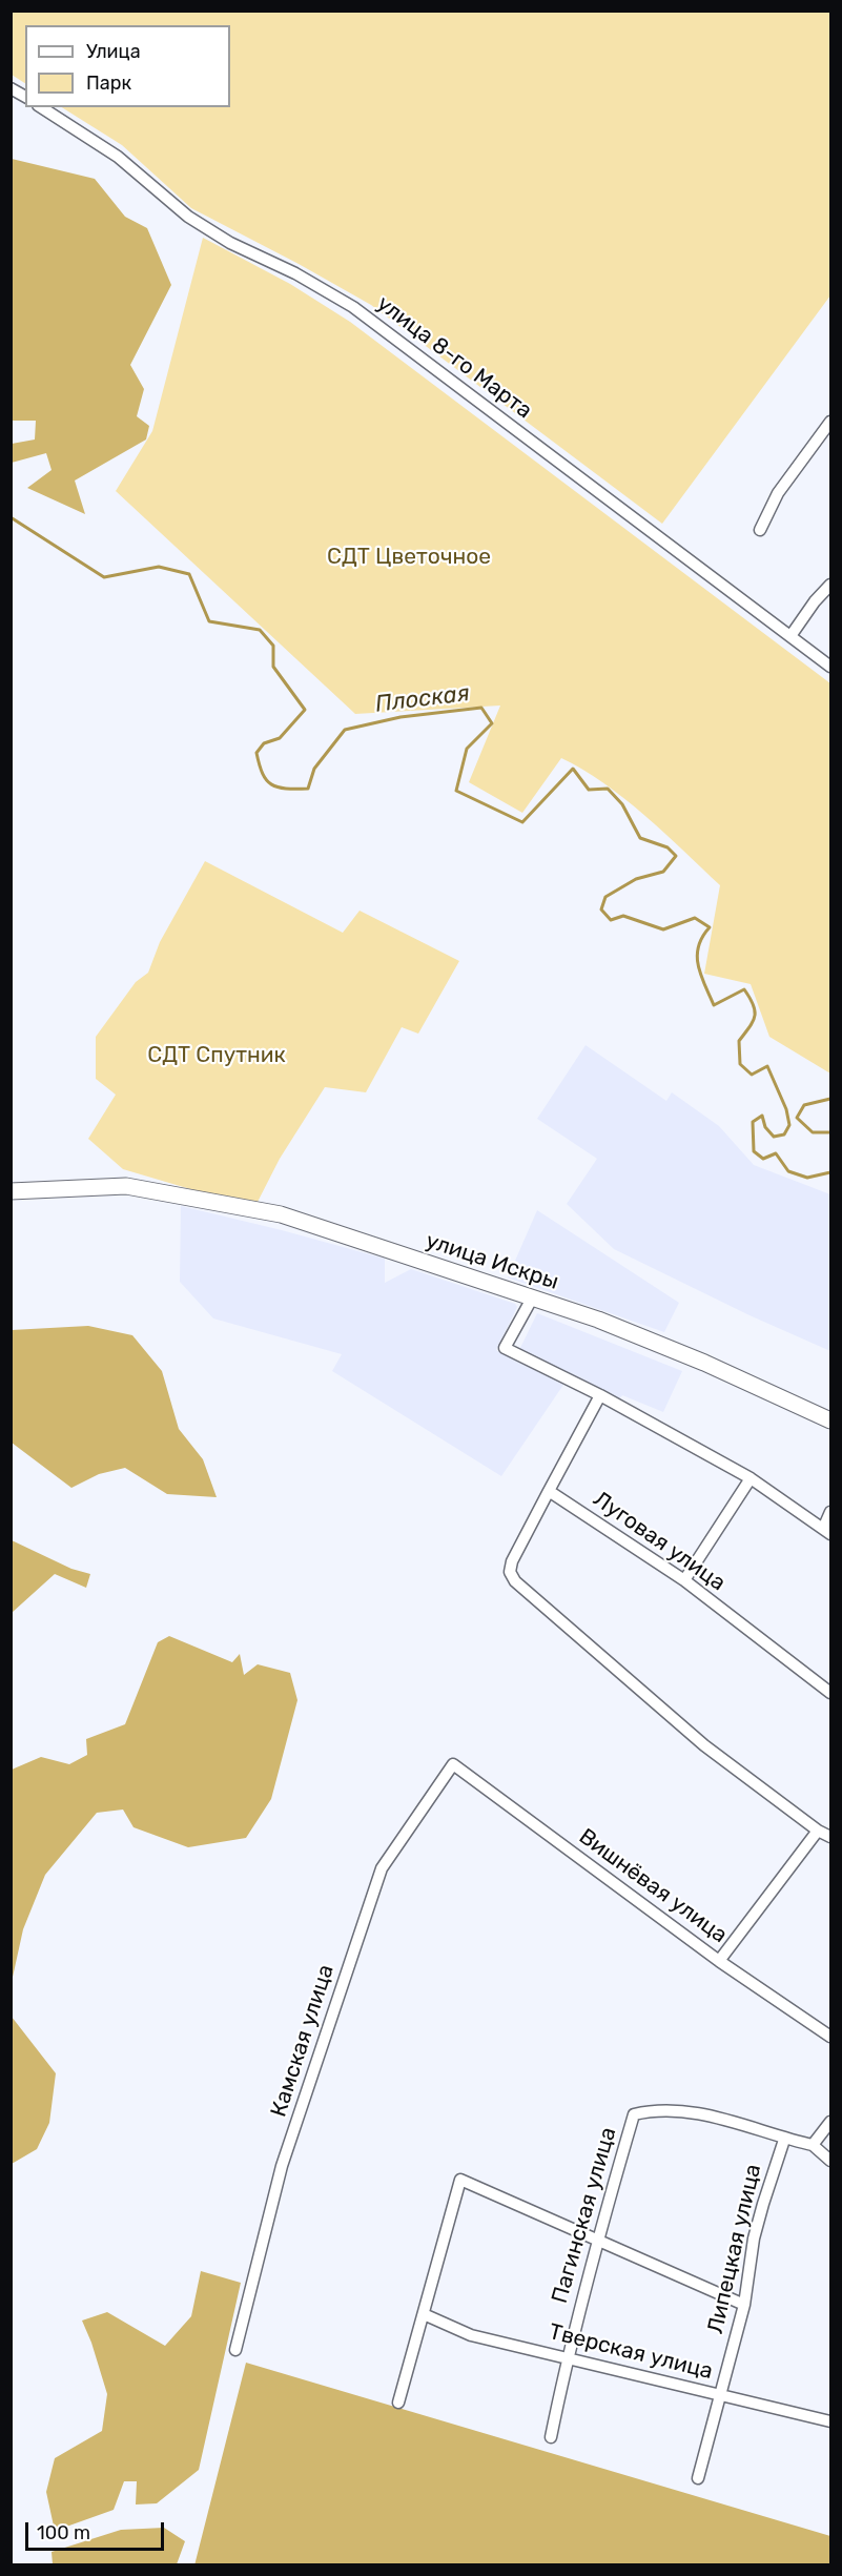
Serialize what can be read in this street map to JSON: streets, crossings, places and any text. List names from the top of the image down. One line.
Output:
{"streets":{"main road":["улица Искры"],"street":["улица 8-го Марта","Луговая улица","Вишнёвая улица","Камская улица","Пагинская улица","Липецкая улица","Тверская улица"]},"crossings":[["Вишнёвая улица","Камская улица"],["Пагинская улица","Липецкая улица"],["Пагинская улица","Тверская улица"],["Липецкая улица","Тверская улица"]],"water":["Плоская"],"parks":["СДТ Цветочное","СДТ Спутник"],"legend":["Улица","Парк"],"scale_bar":"100 m"}
